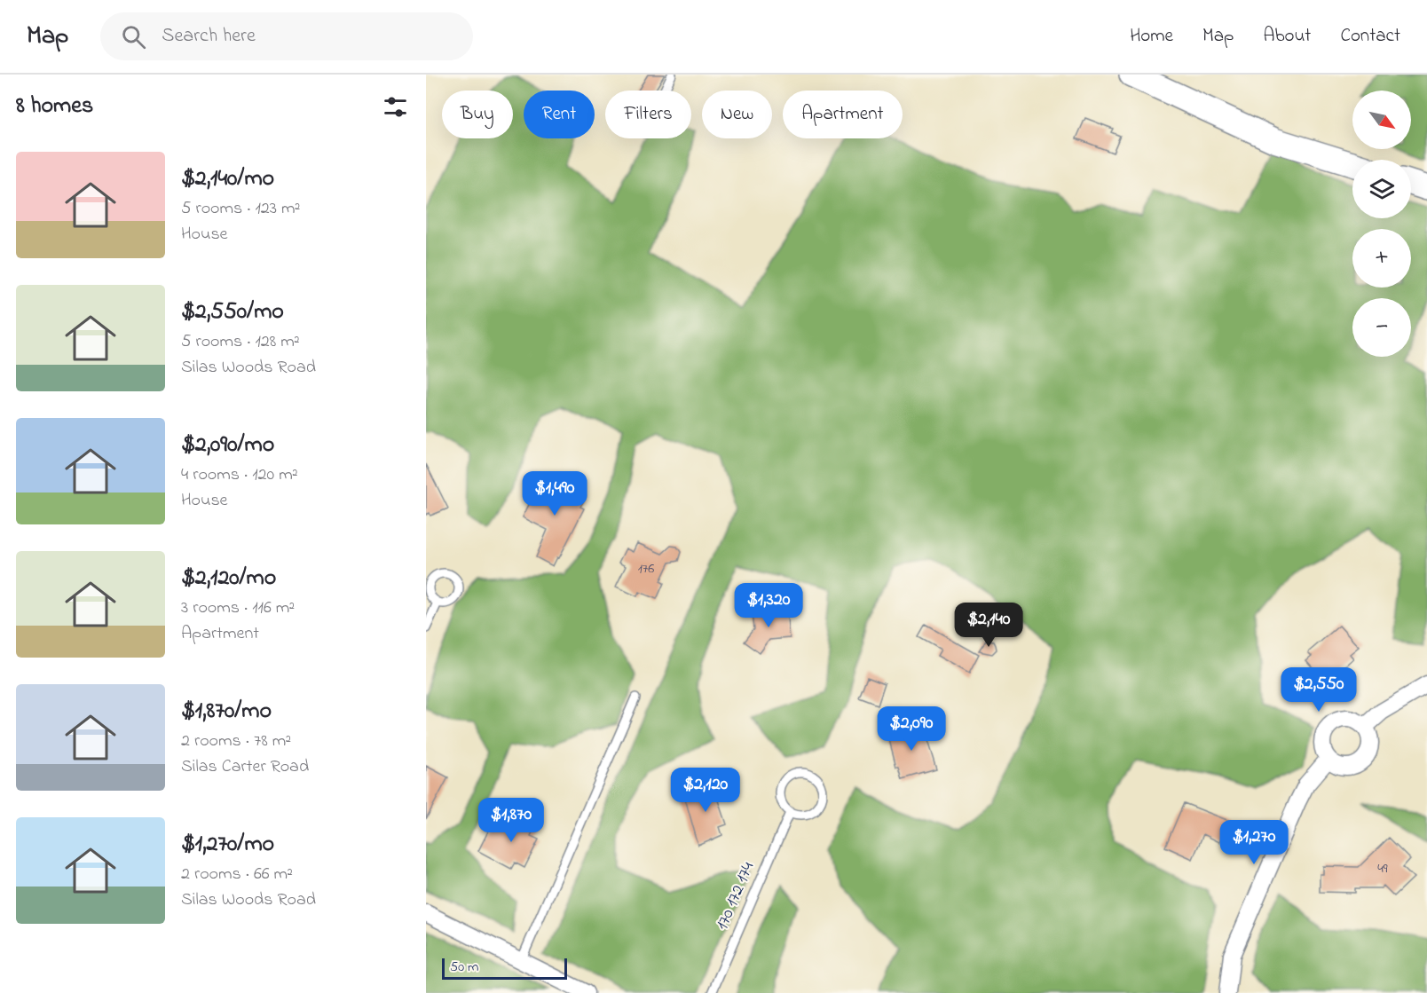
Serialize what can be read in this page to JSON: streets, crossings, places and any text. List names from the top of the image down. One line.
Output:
{"streets":{"lane":["170 172 174"]},"house_numbers":["176","49"],"scale_bar":"50 m","north":"bottom right","page":{"header":"Map","search":"Search here","nav":["Home","Map","About","Contact"],"heading":"8 homes","map_buttons":["+","−"],"chip":["Buy","Rent","Filters","New","Apartment"],"list":[{"name":"$2,140/mo","note":"5 rooms · 123 m² · House"},{"name":"$2,550/mo","note":"5 rooms · 128 m² · Silas Woods Road"},{"name":"$2,090/mo","note":"4 rooms · 120 m² · House"},{"name":"$2,120/mo","note":"3 rooms · 116 m² · Apartment"},{"name":"$1,870/mo","note":"2 rooms · 78 m² · Silas Carter Road"},{"name":"$1,270/mo","note":"2 rooms · 66 m² · Silas Woods Road"}],"price":["$1,490","$1,320","$2,140","$2,550","$2,090","$2,120","$1,870","$1,270"],"scale":"50 m"}}
